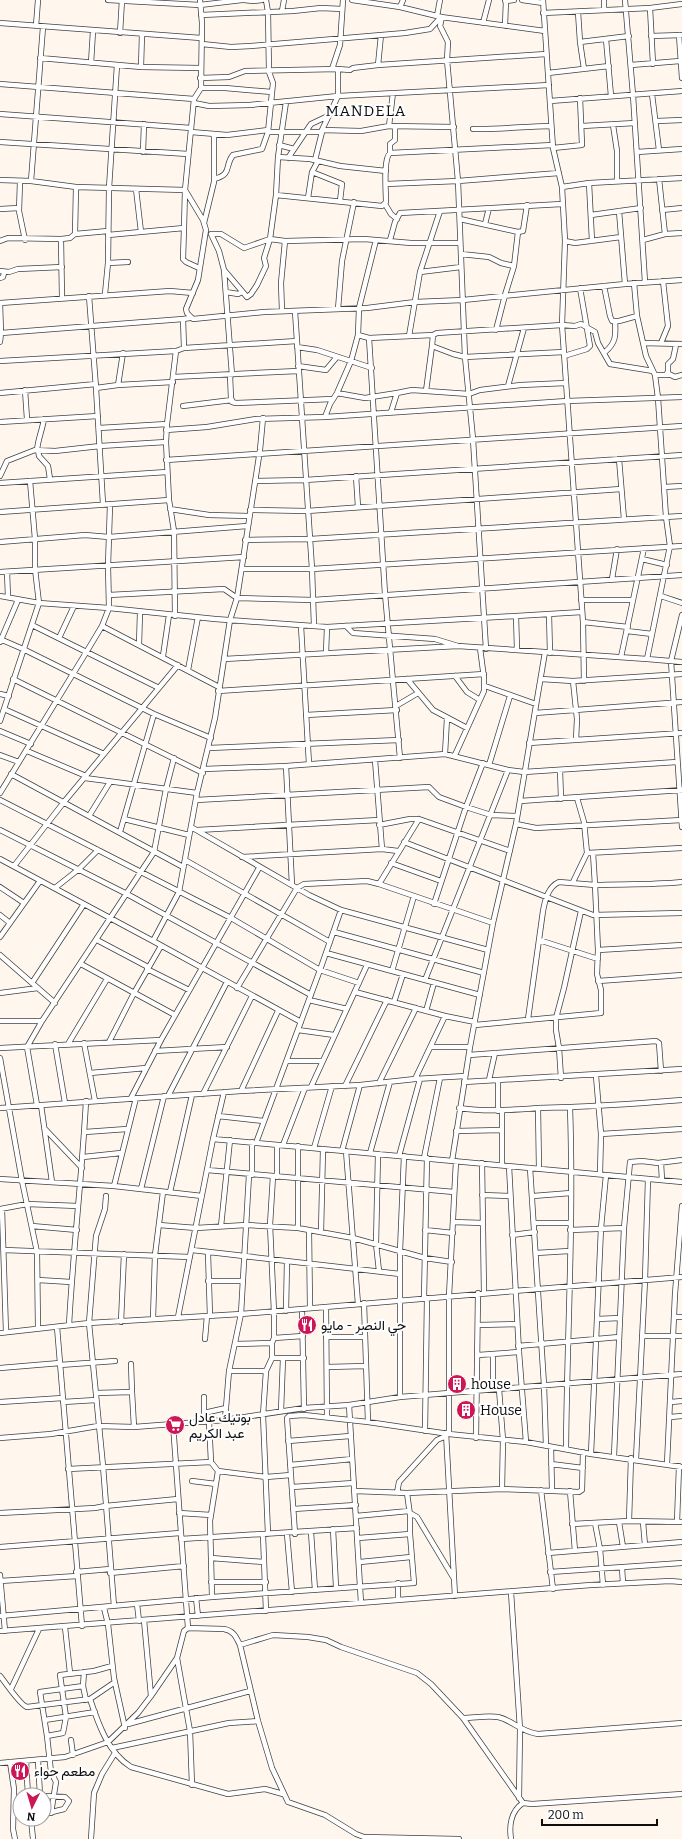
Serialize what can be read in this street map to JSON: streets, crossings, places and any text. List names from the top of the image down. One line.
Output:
{"districts":["MANDELA"],"places":{"restaurant":["حي النصر - مايو","مطعم حواء"],"building":["house","House"],"supermarket":["بوتيك عادل عبد الكريم"]},"scale_bar":"200 m","north":"bottom"}
